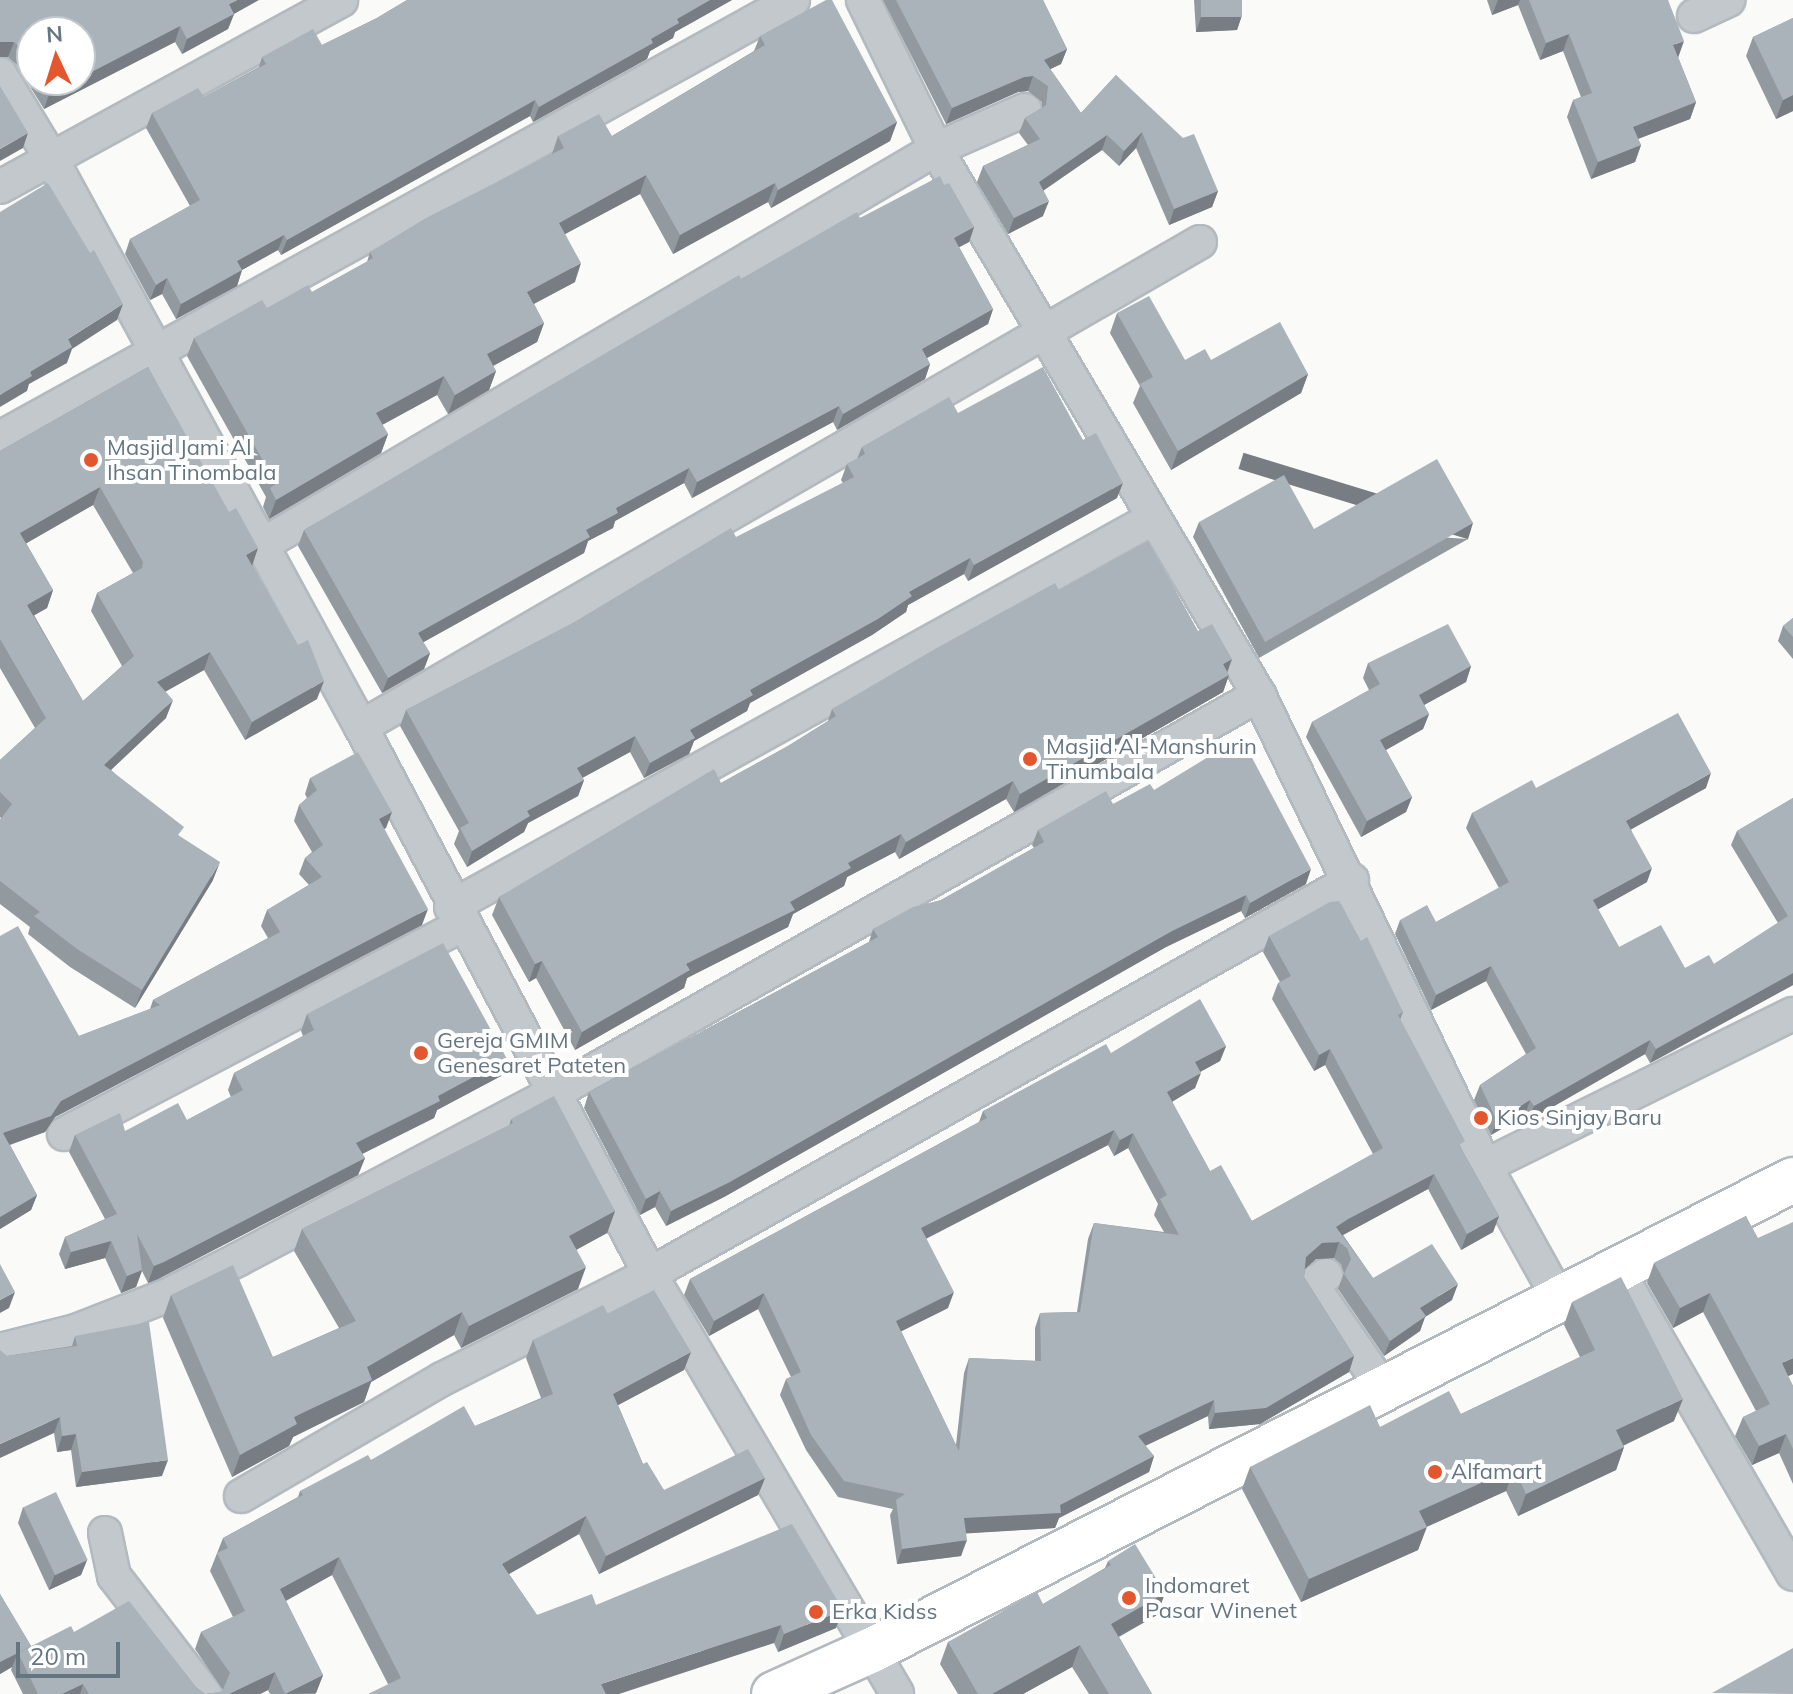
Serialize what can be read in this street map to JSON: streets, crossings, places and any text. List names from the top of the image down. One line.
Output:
{"places":["Masjid Jami Al Ihsan Tinombala","Masjid Al-Manshurin Tinumbala","Gereja GMIM Genesaret Pateten","Kios Sinjay Baru","Alfamart","Indomaret Pasar Winenet","Erka Kidss"],"scale_bar":"20 m","north":"top"}
